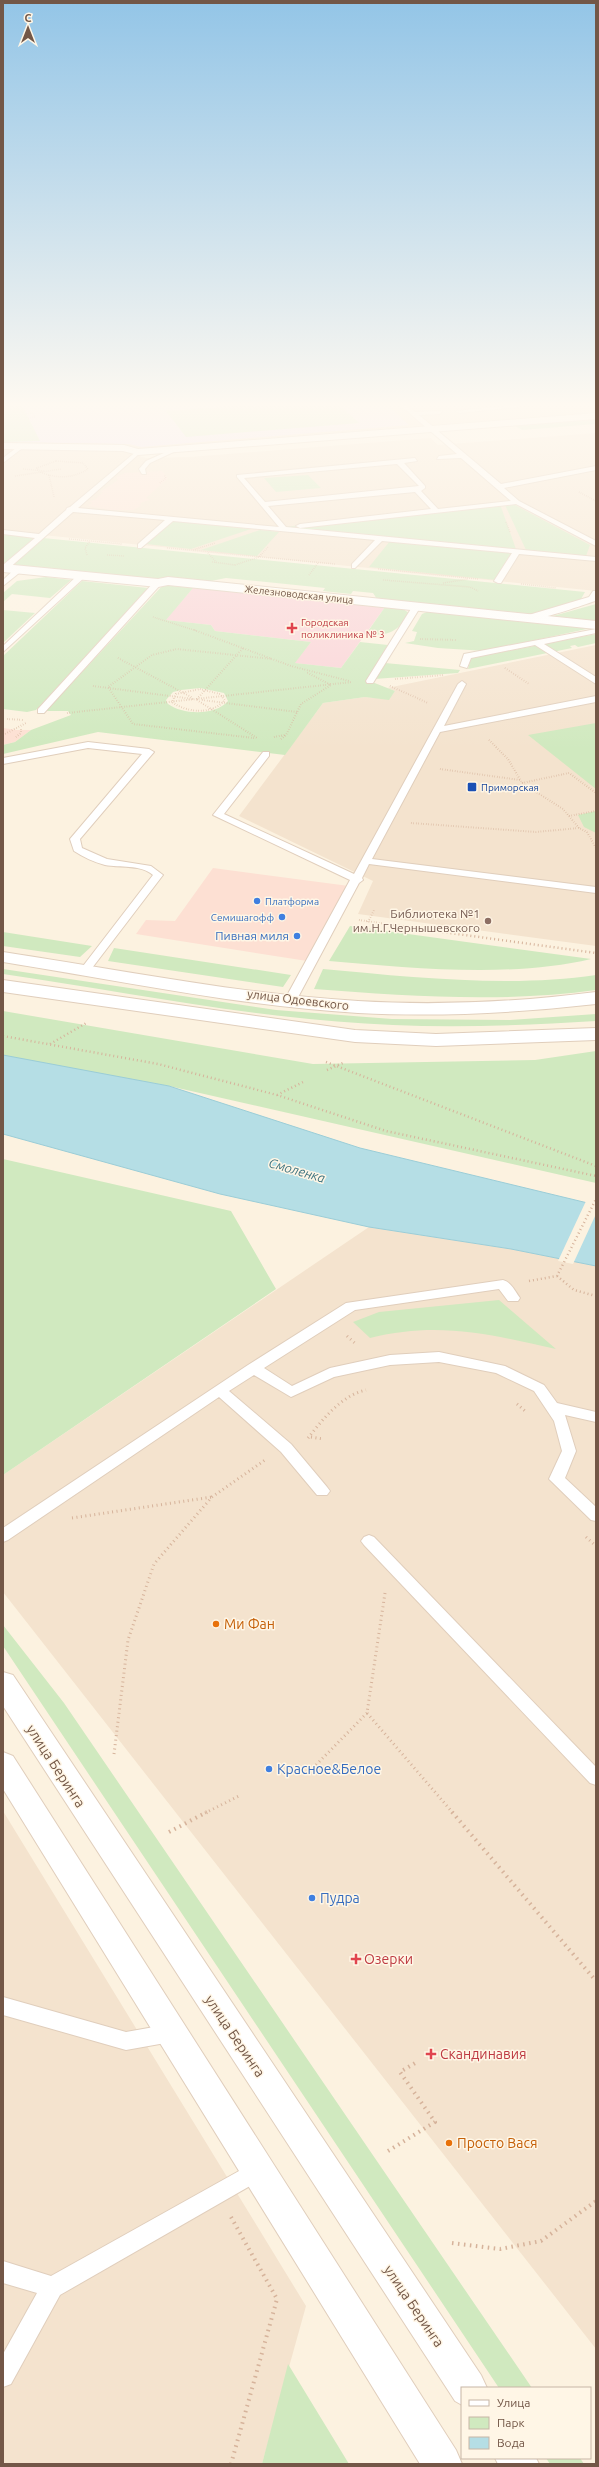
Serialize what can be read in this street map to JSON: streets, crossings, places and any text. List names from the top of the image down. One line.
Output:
{"streets":{"street":["Железноводская улица","улица Одоевского","улица Беринга"]},"water":["Смоленка"],"places":{"health":["Городская поликлиника № 3","Озерки","Скандинавия"],"transit":["Приморская"],"other":["Платформа","Семишагофф","Библиотека №1 им.Н.Г.Чернышевского","Пивная миля","Ми Фан","Красное&Белое","Пудра","Просто Вася"]},"legend":["Улица","Парк","Вода"],"north":"top"}
